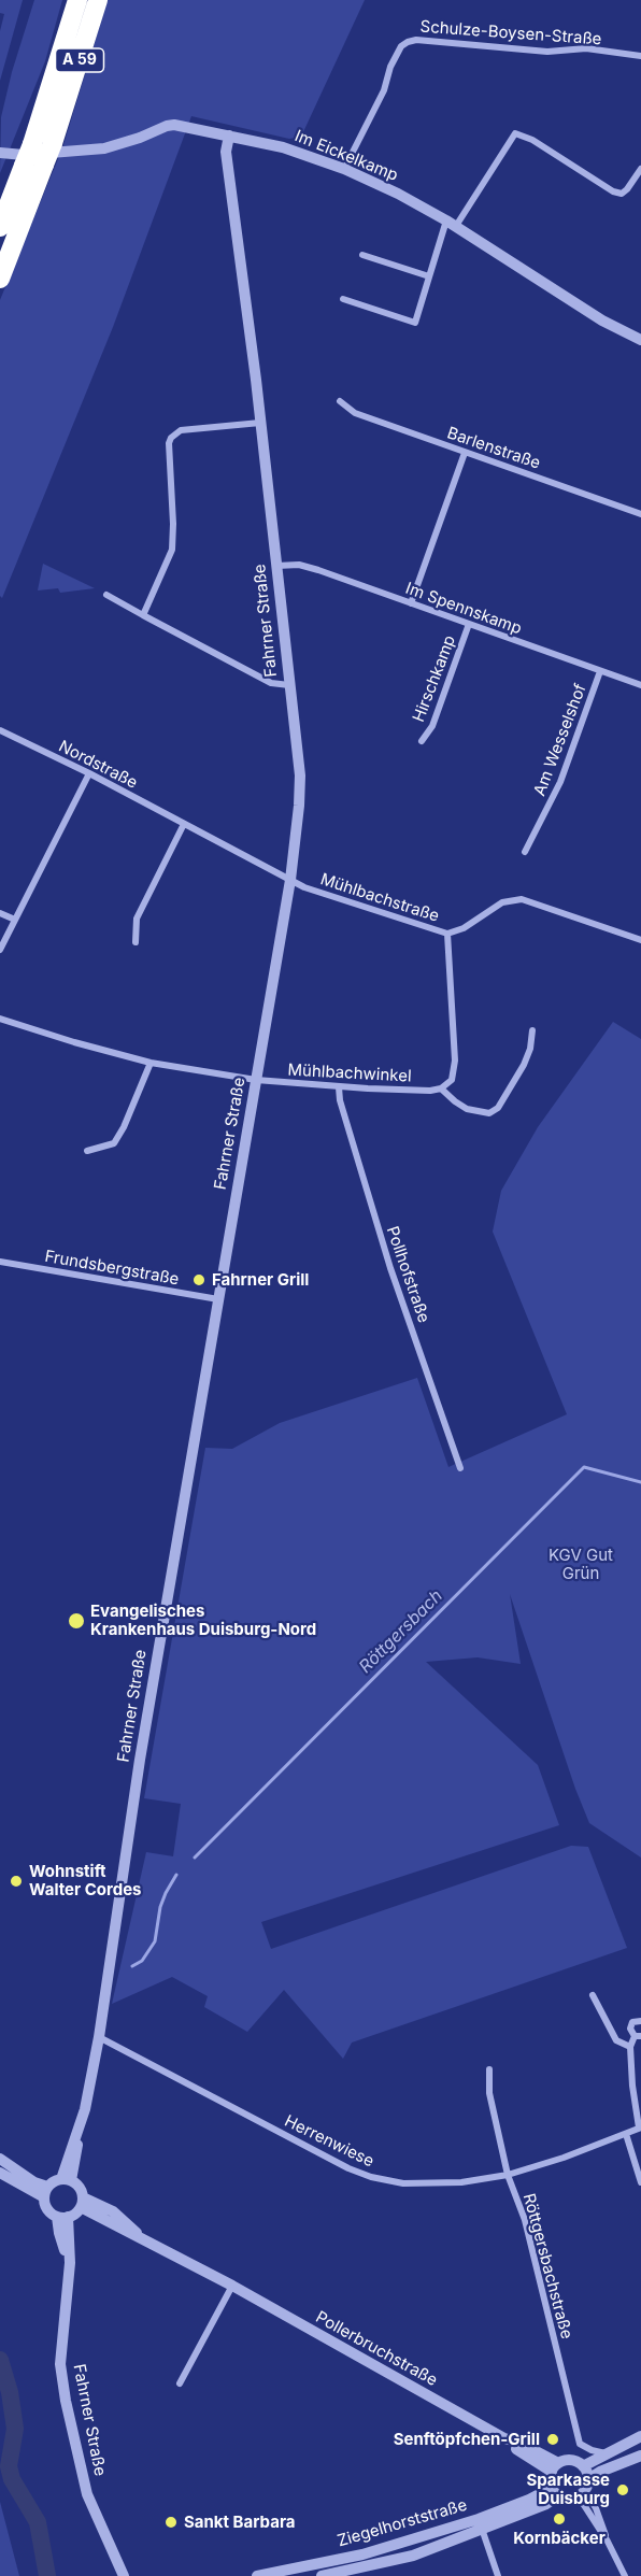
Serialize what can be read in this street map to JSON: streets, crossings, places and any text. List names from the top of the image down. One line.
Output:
{"streets":{"highway":["A 59"],"street":["Schulze-Boysen-Straße","Im Eickelkamp","Barlenstraße","Im Spennskamp","Fahrner Straße","Hirschkamp","Am Wesselshof","Nordstraße","Mühlbachstraße","Mühlbachwinkel","Frundsbergstraße","Pollhofstraße","Herrenwiese","Röttgersbachstraße","Pollerbruchstraße","Ziegelhorststraße"]},"crossings":[["Schulze-Boysen-Straße","Im Eickelkamp"],["Im Eickelkamp","Fahrner Straße"],["Im Spennskamp","Fahrner Straße"],["Im Spennskamp","Hirschkamp"],["Im Spennskamp","Am Wesselshof"],["Fahrner Straße","Nordstraße"],["Fahrner Straße","Mühlbachstraße"],["Fahrner Straße","Mühlbachwinkel"],["Fahrner Straße","Frundsbergstraße"],["Fahrner Straße","Herrenwiese"],["Fahrner Straße","Pollerbruchstraße"],["Nordstraße","Mühlbachstraße"],["Mühlbachwinkel","Pollhofstraße"],["Herrenwiese","Röttgersbachstraße"],["Pollerbruchstraße","Ziegelhorststraße"]],"water":["Röttgersbach"],"parks":["KGV Gut Grün"],"places":["Fahrner Grill","Evangelisches Krankenhaus Duisburg-Nord","Wohnstift Walter Cordes","Senftöpfchen-Grill","Sparkasse Duisburg","Kornbäcker","Sankt Barbara"]}
